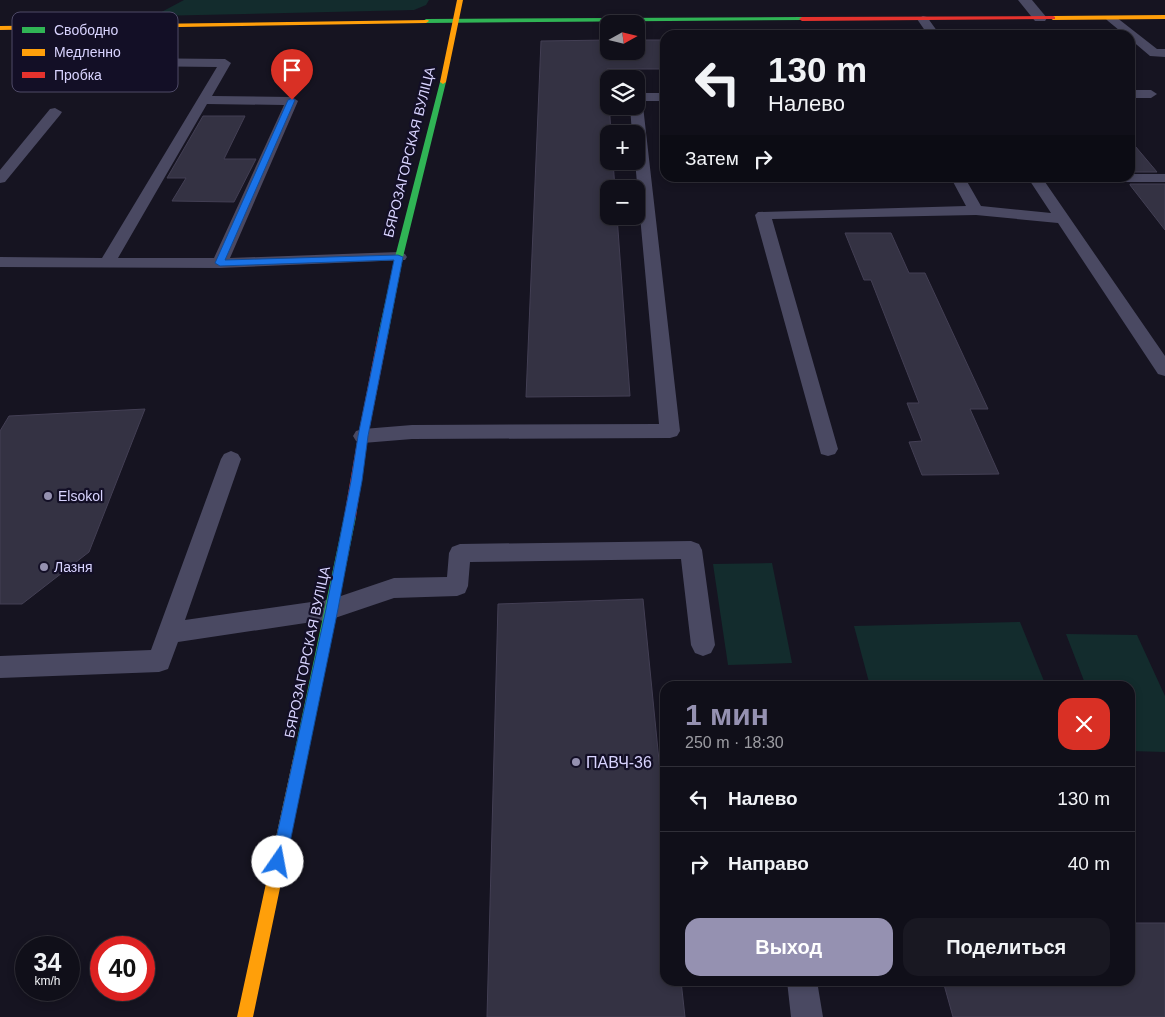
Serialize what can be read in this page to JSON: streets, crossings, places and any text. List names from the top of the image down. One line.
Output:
{"streets":{"street":["БЯРОЗАГОРСКАЯ ВУЛІЦА"]},"places":["Elsokol","Лазня","ПАВЧ-36"],"legend":["Свободно","Медленно","Пробка"],"north":"right","page":{"map_buttons":["+","−"],"turn":["130 m","Налево"],"then":"Затем","heading":["1 мин","250 m · 18:30"],"list":[{"name":"Налево","value":"130 m"},{"name":"Направо","value":"40 m"}],"buttons":["Выход","Поделиться"],"speed":"34 km/h","limit":"40"}}
